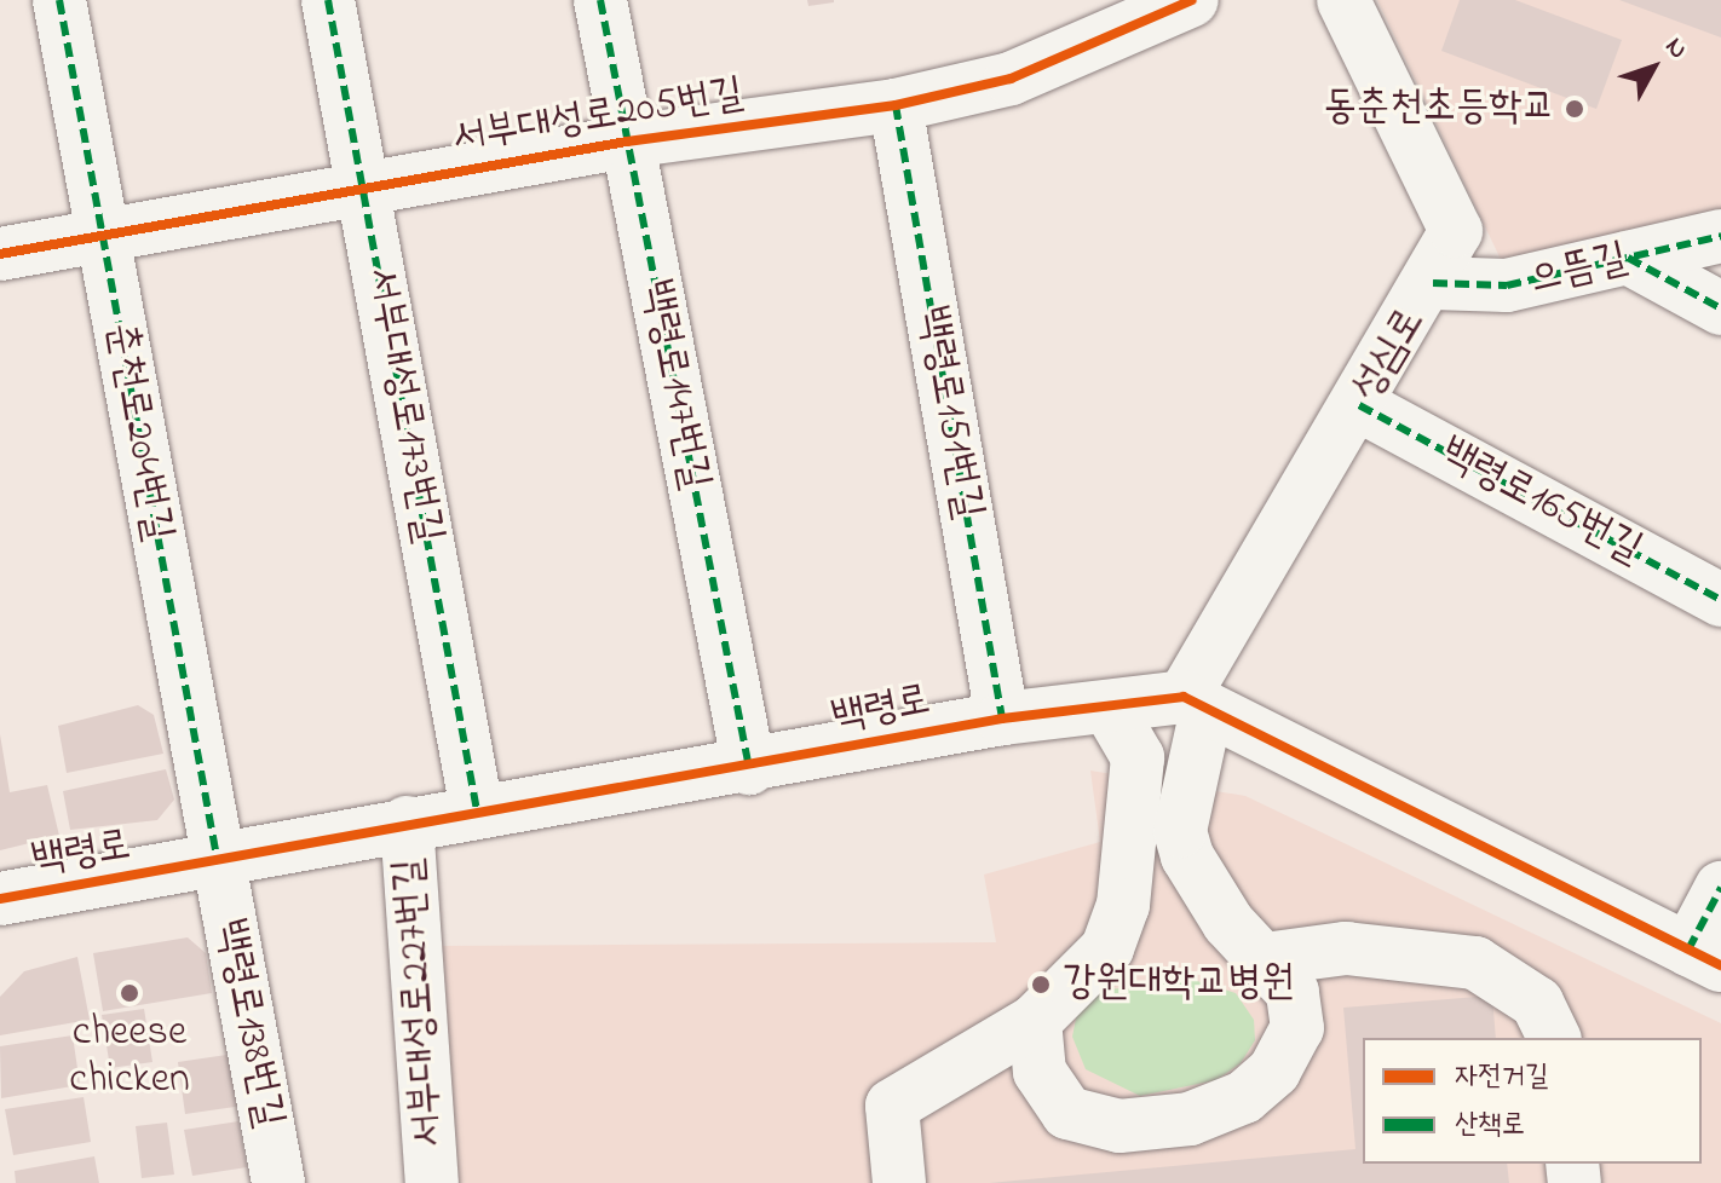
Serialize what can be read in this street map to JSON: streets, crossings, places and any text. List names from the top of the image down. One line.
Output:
{"streets":{"street":["서부대성로205번길","으뜸길","성심로","백령로147번길","서부대성로173번길","백령로151번길","춘천로204번길","백령로165번길","백령로","서부대성로227번길","백령로138번길"]},"crossings":[["서부대성로205번길","백령로147번길"],["서부대성로205번길","서부대성로173번길"],["서부대성로205번길","백령로151번길"],["서부대성로205번길","춘천로204번길"],["으뜸길","성심로"],["성심로","백령로165번길"],["성심로","백령로"],["백령로147번길","백령로"],["서부대성로173번길","백령로"],["백령로151번길","백령로"],["춘천로204번길","백령로"],["춘천로204번길","백령로138번길"],["백령로","서부대성로227번길"],["백령로","백령로138번길"]],"places":["동춘천초등학교","강원대학교병원","cheese chicken"],"legend":["자전거길","산책로"],"north":"top right"}
